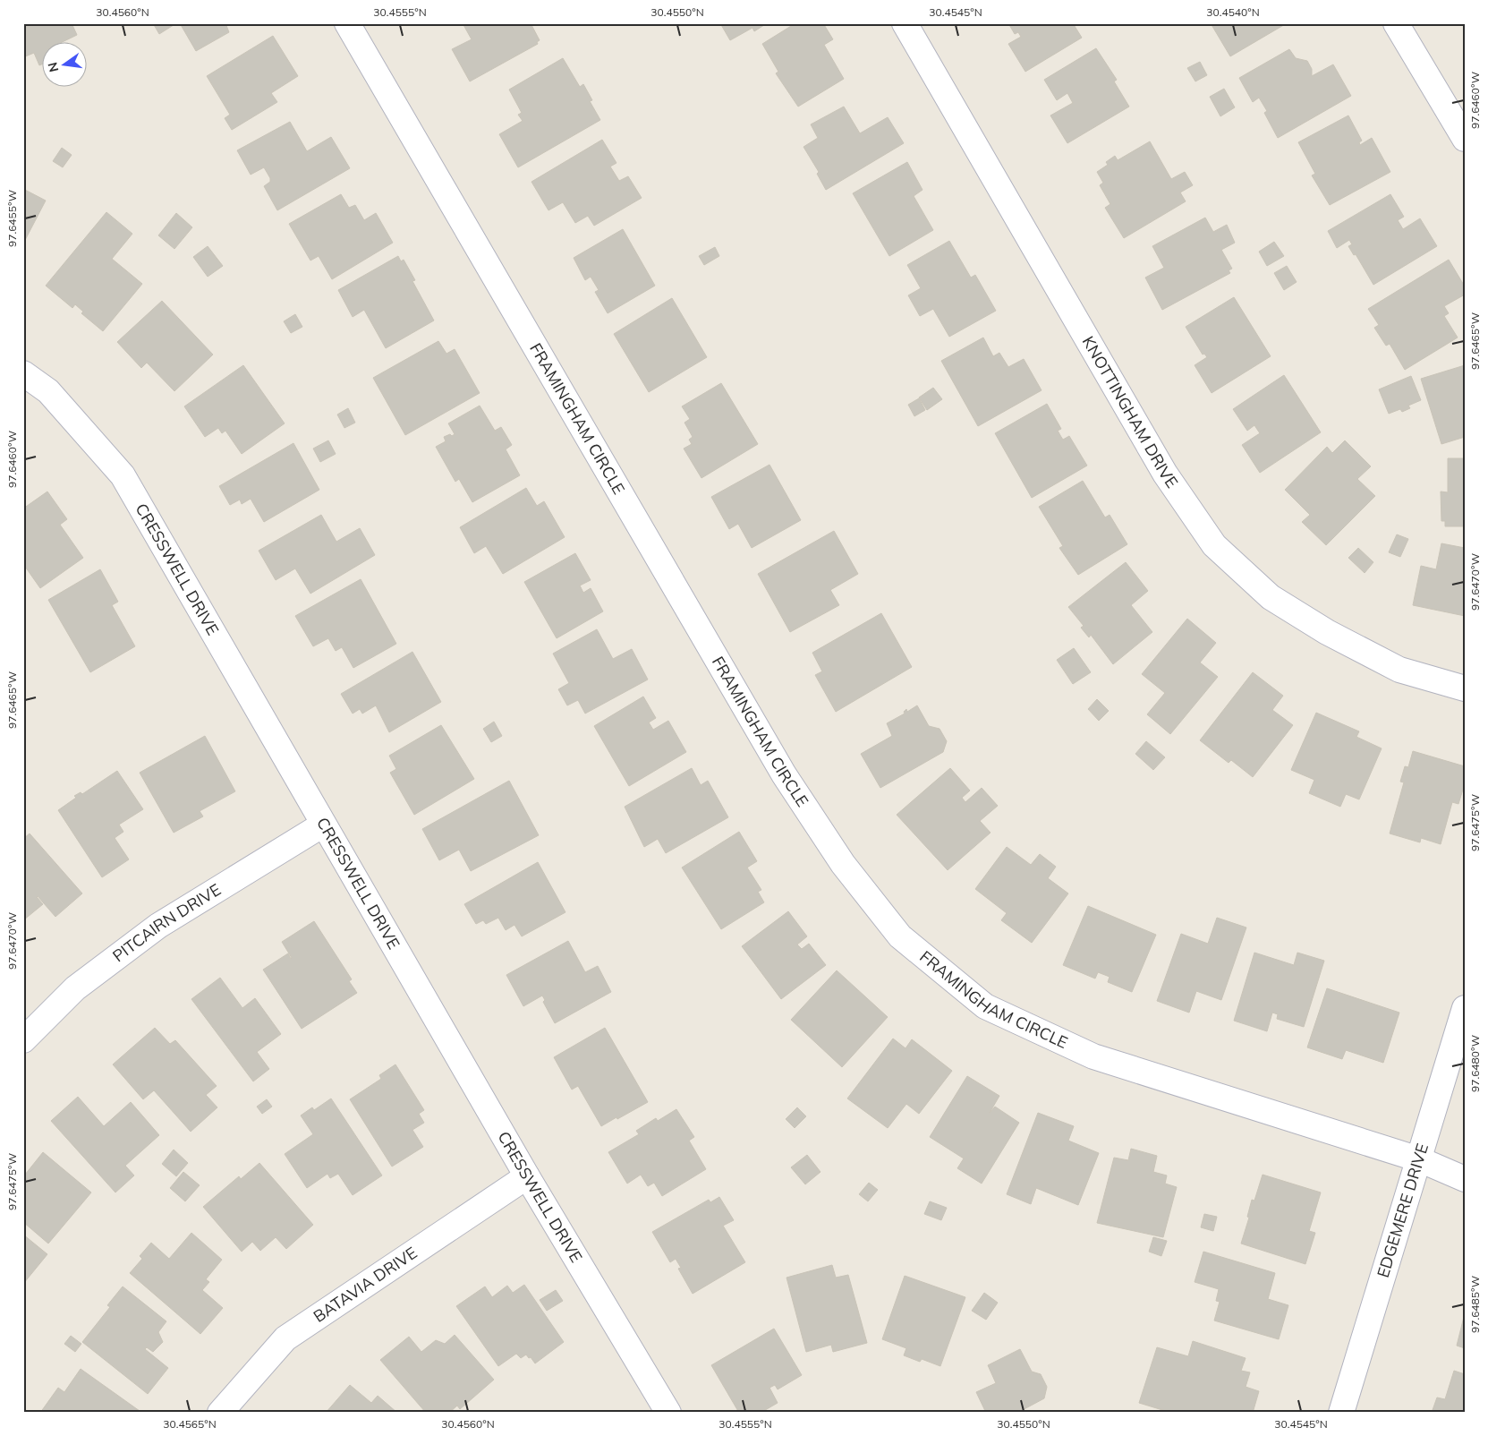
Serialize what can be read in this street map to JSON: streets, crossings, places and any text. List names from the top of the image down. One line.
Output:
{"streets":{"street":["KNOTTINGHAM DRIVE","FRAMINGHAM CIRCLE","CRESSWELL DRIVE","PITCAIRN DRIVE","EDGEMERE DRIVE","BATAVIA DRIVE"]},"crossings":[["FRAMINGHAM CIRCLE","EDGEMERE DRIVE"],["CRESSWELL DRIVE","PITCAIRN DRIVE"],["CRESSWELL DRIVE","BATAVIA DRIVE"]],"north":"left","coordinates":["30.4560°N","30.4555°N","30.4550°N","30.4545°N","30.4540°N","97.6460°W","97.6455°W","97.6465°W","97.6470°W","97.6475°W","97.6480°W","97.6485°W","30.4565°N"]}
